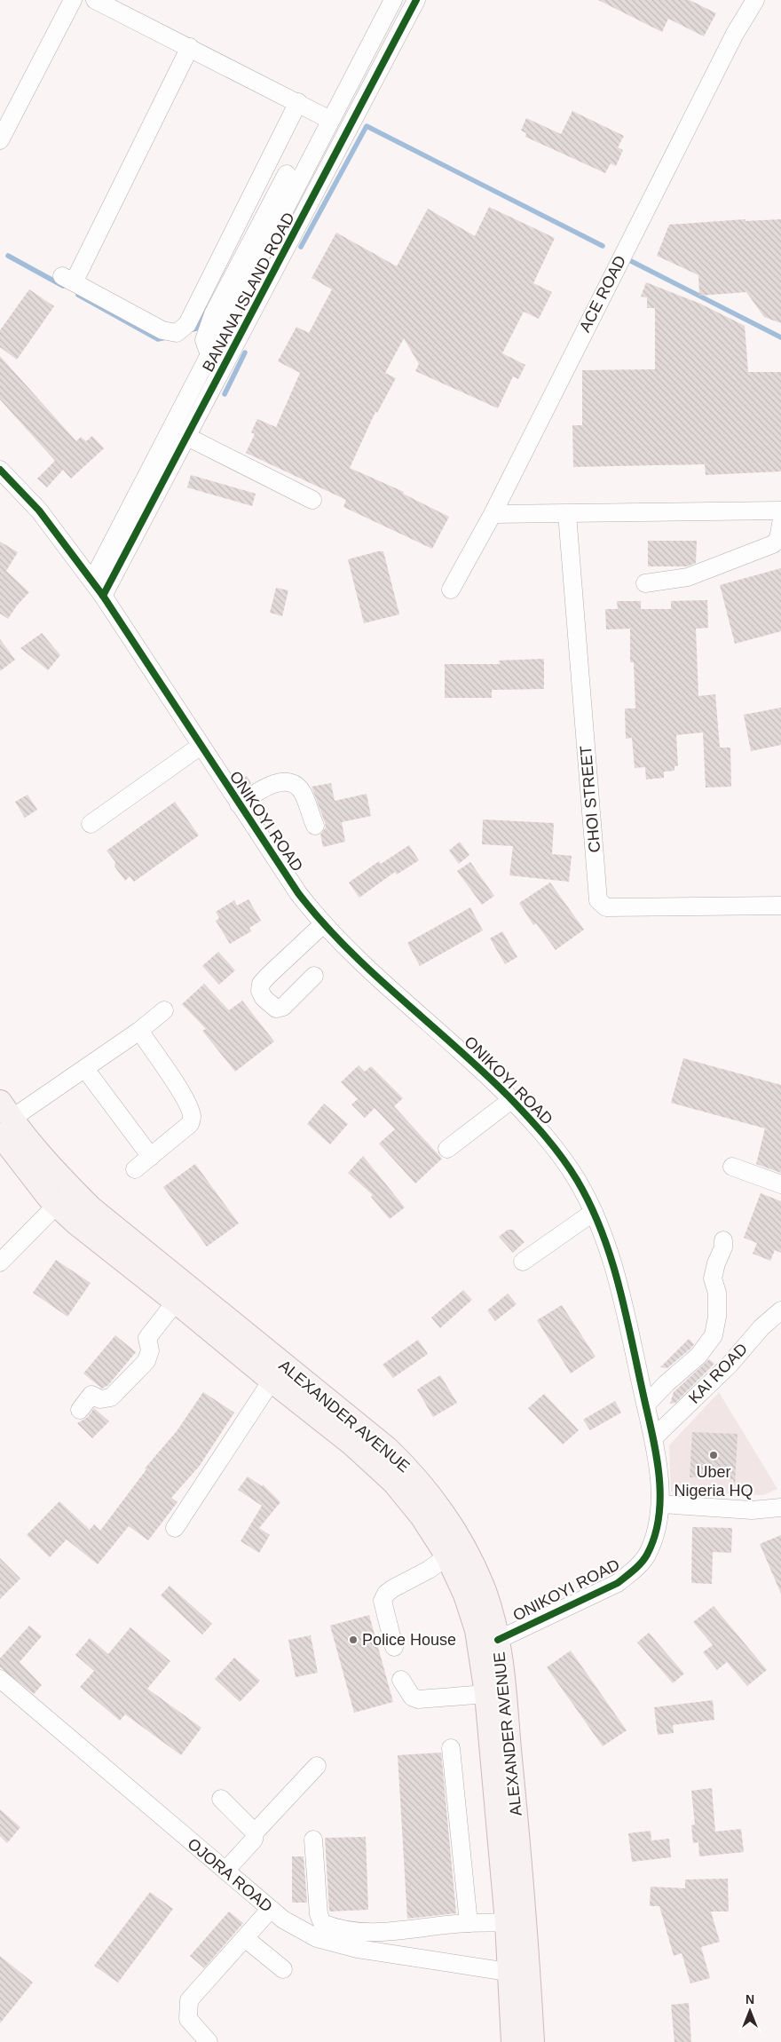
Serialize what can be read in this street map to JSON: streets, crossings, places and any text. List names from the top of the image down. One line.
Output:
{"streets":{"main road":["ALEXANDER AVENUE"],"street":["BANANA ISLAND ROAD","ACE ROAD","CHOI STREET","ONIKOYI ROAD","KAI ROAD","OJORA ROAD"]},"crossings":[["BANANA ISLAND ROAD","ONIKOYI ROAD"],["ONIKOYI ROAD","KAI ROAD"],["ONIKOYI ROAD","ALEXANDER AVENUE"],["ALEXANDER AVENUE","OJORA ROAD"]],"places":["Uber Nigeria HQ","Police House"],"north":"top"}
